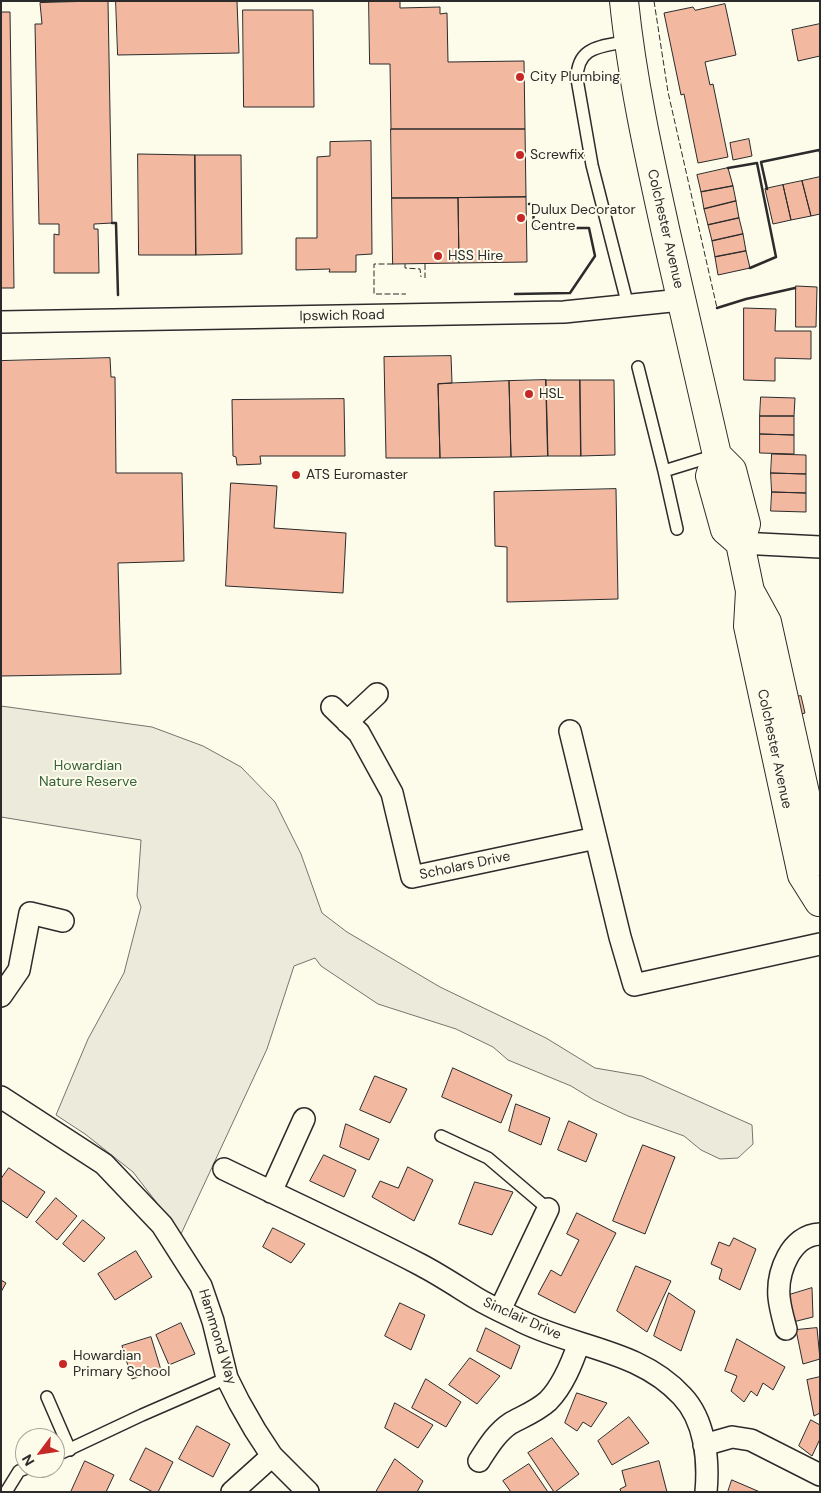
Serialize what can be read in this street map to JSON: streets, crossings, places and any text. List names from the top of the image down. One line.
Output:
{"streets":{"street":["Colchester Avenue","Ipswich Road","Scholars Drive","Sinclair Drive","Hammond Way"]},"crossings":[["Colchester Avenue","Ipswich Road"]],"parks":["Howardian Nature Reserve"],"places":["City Plumbing","Screwfix","Dulux Decorator Centre","HSS Hire","HSL","ATS Euromaster","Howardian Primary School"],"north":"bottom left"}
